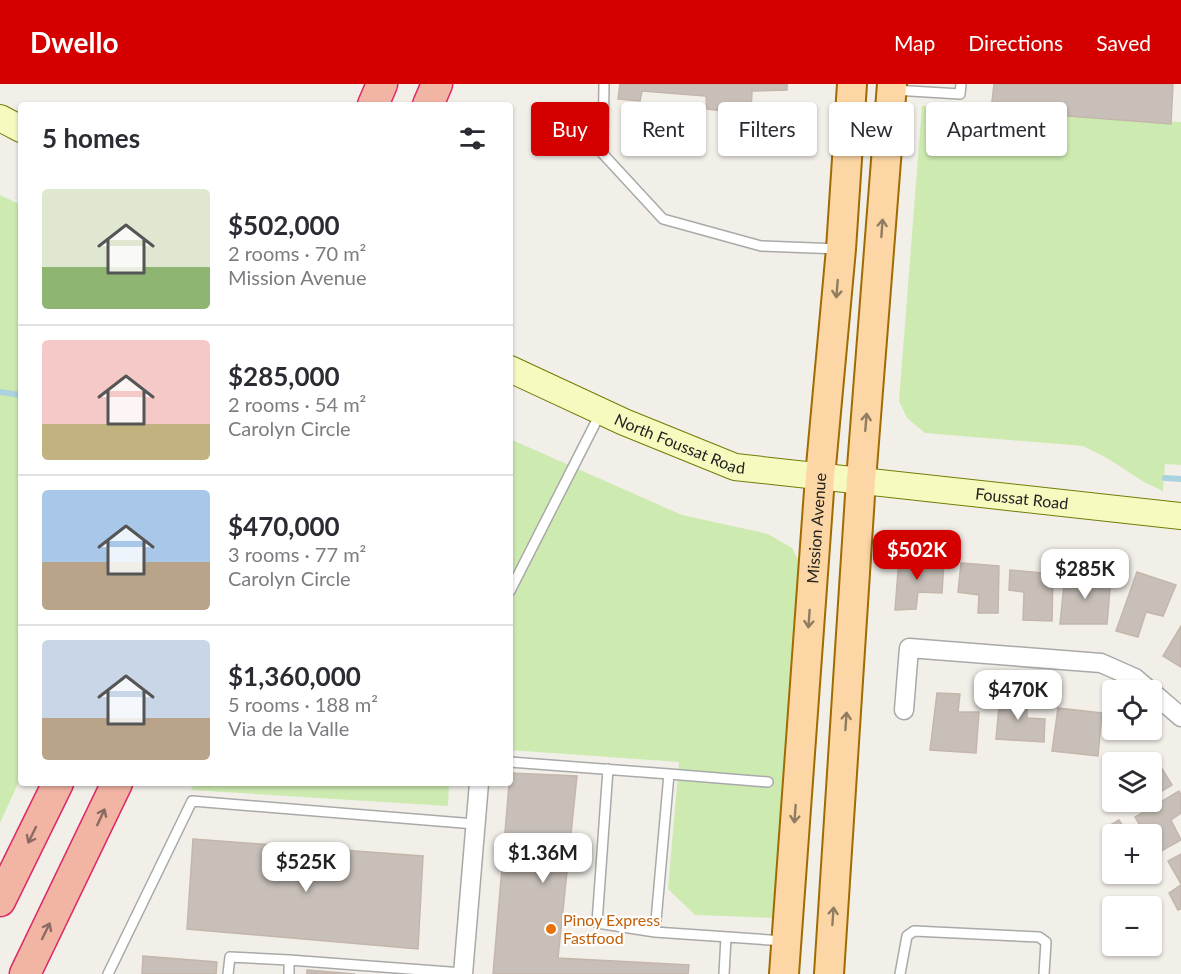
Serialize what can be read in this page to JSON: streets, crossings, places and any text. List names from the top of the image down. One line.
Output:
{"streets":{"main road":["North Foussat Road","Foussat Road","Mission Avenue"]},"crossings":[["North Foussat Road","Foussat Road"],["North Foussat Road","Mission Avenue"]],"places":["Pinoy Express Fastfood"],"page":{"header":"Dwello","nav":["Map","Directions","Saved"],"chip":["Buy","Rent","Filters","New","Apartment"],"heading":"5 homes","list":[{"name":"$502,000","note":"2 rooms · 70 m² · Mission Avenue"},{"name":"$285,000","note":"2 rooms · 54 m² · Carolyn Circle"},{"name":"$470,000","note":"3 rooms · 77 m² · Carolyn Circle"},{"name":"$1,360,000","note":"5 rooms · 188 m² · Via de la Valle"}],"price":["$502K","$285K","$470K","$1.36M","$525K"],"map_buttons":["+","−"]}}
